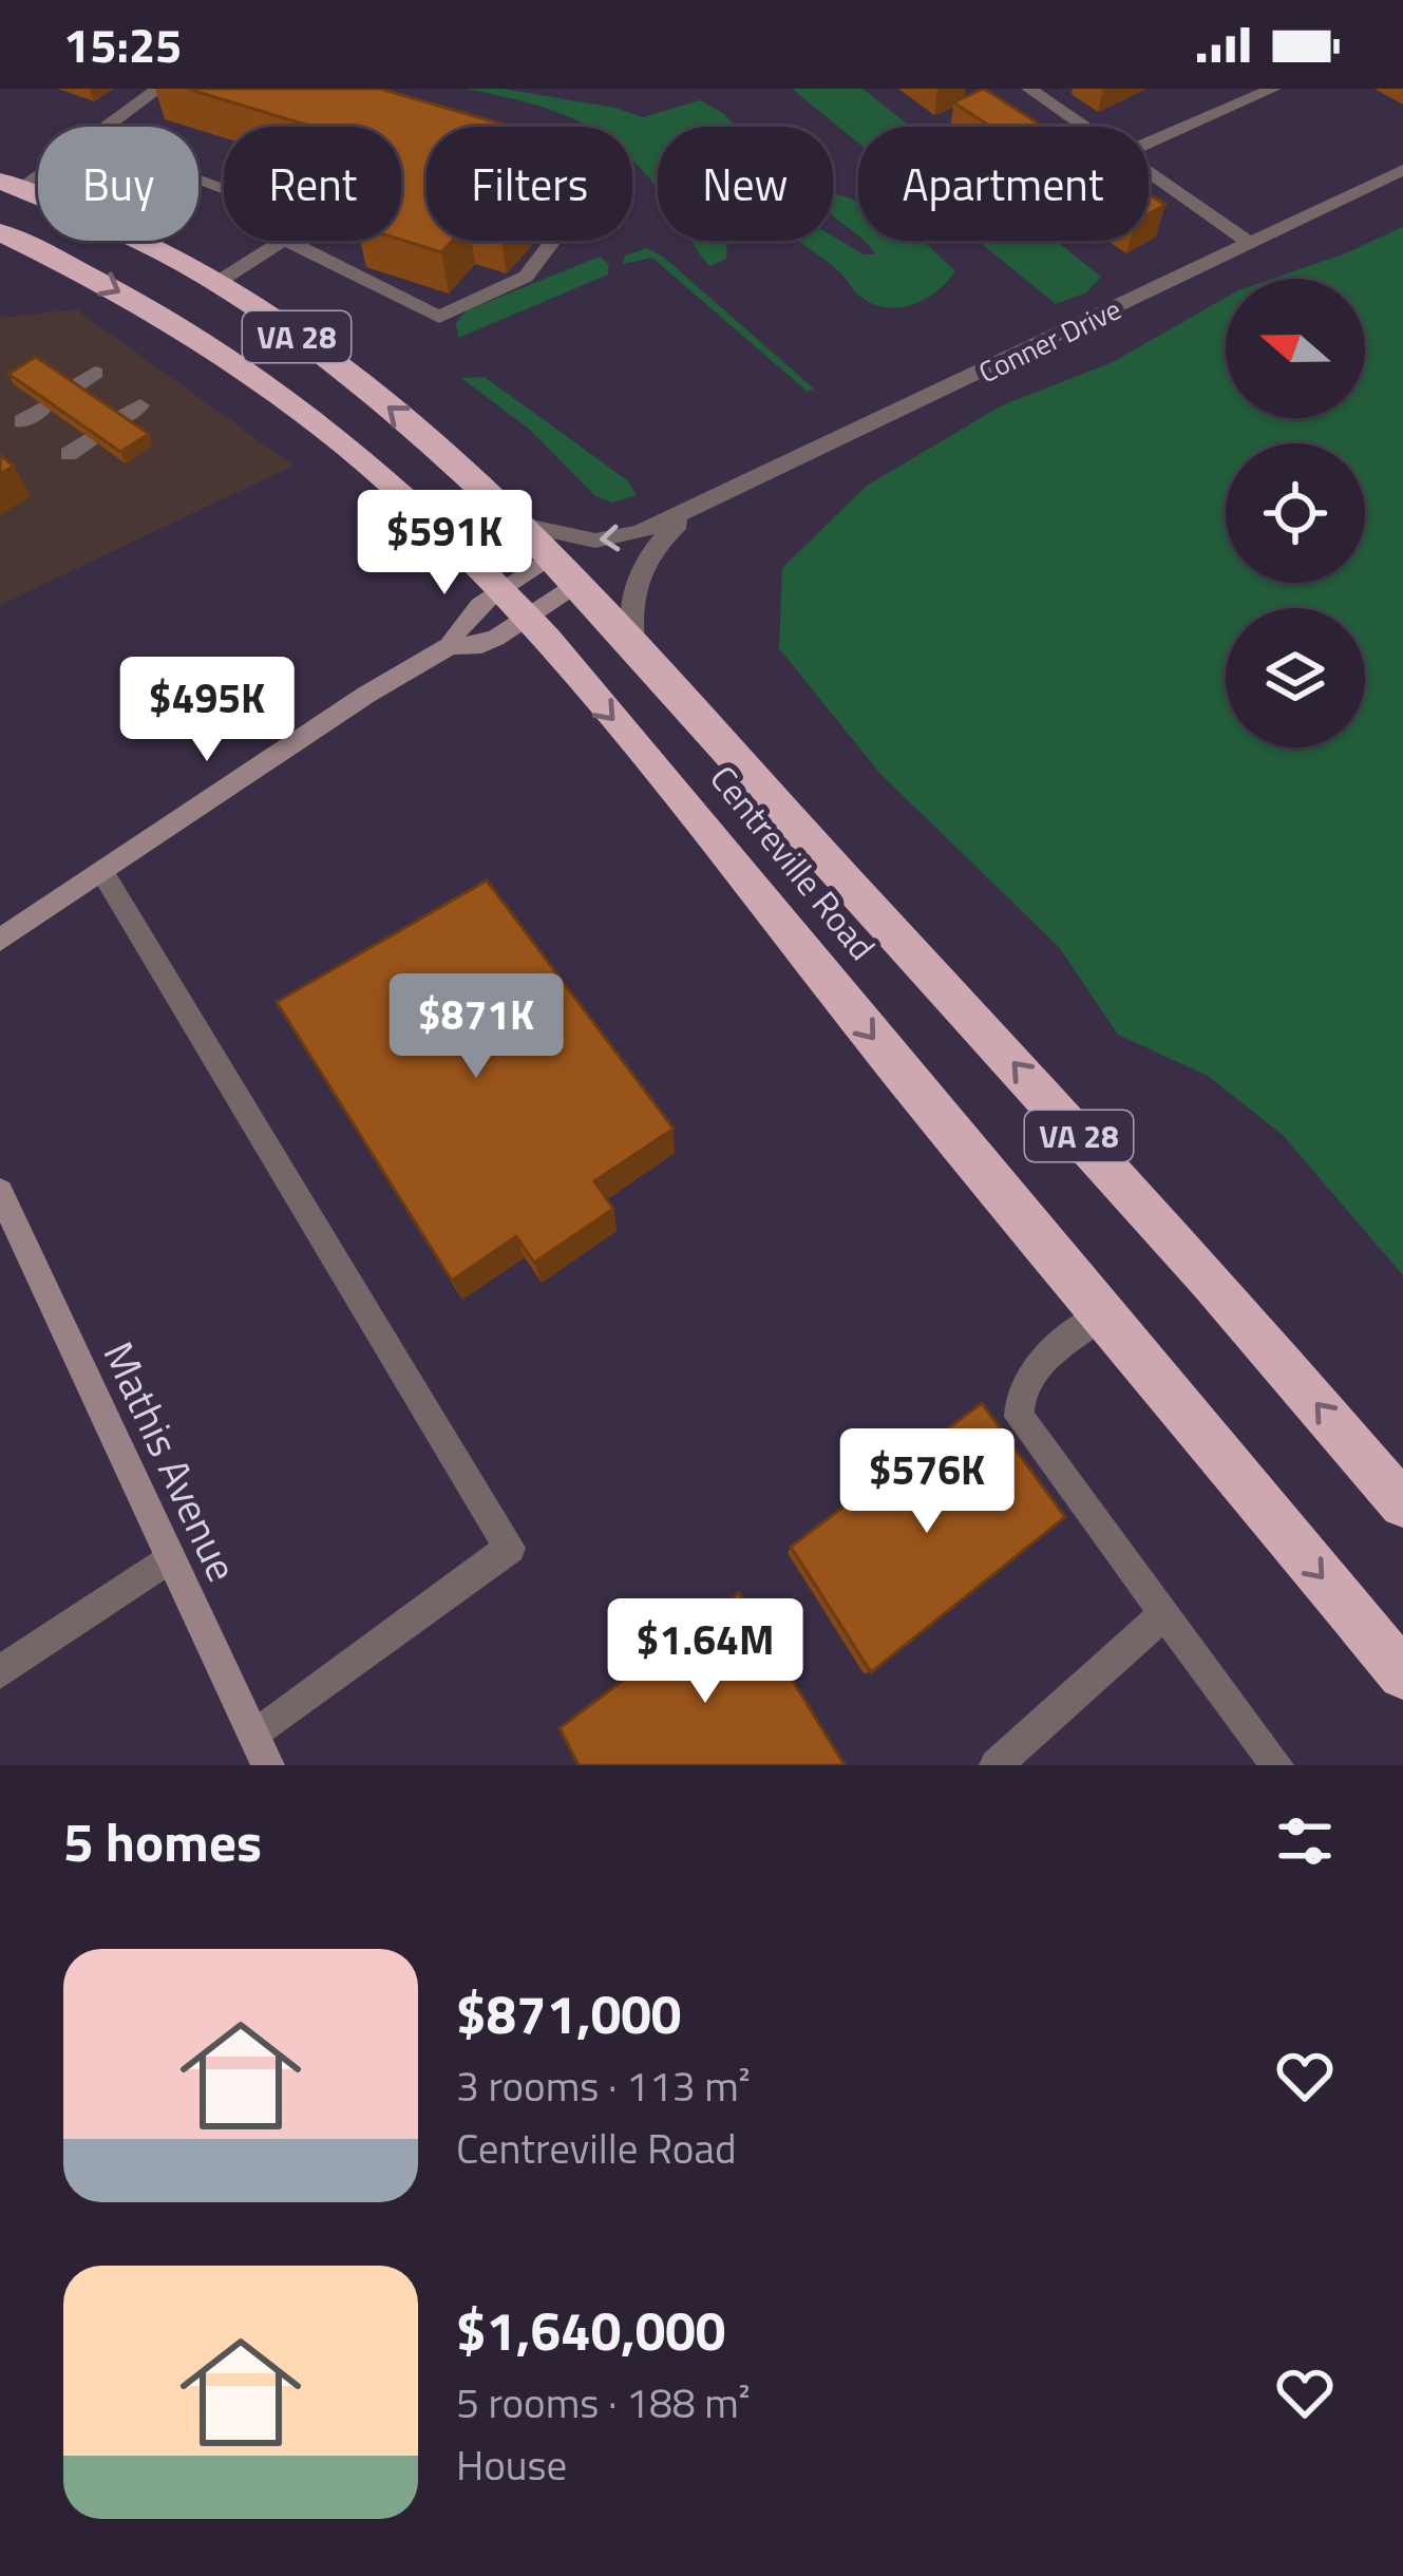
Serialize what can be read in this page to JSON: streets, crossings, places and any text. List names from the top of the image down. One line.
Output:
{"streets":{"highway":["VA 28","Centreville Road"],"street":["Conner Drive","Mathis Avenue"]},"crossings":[["Conner Drive","Centreville Road"]],"north":"left","page":{"status":"15:25","chip":["Buy","Rent","Filters","New","Apartment"],"price":["$591K","$495K","$871K","$576K","$1.64M"],"heading":"5 homes","list":[{"name":"$871,000","note":"3 rooms · 113 m² · Centreville Road"},{"name":"$1,640,000","note":"5 rooms · 188 m² · House"}]}}
